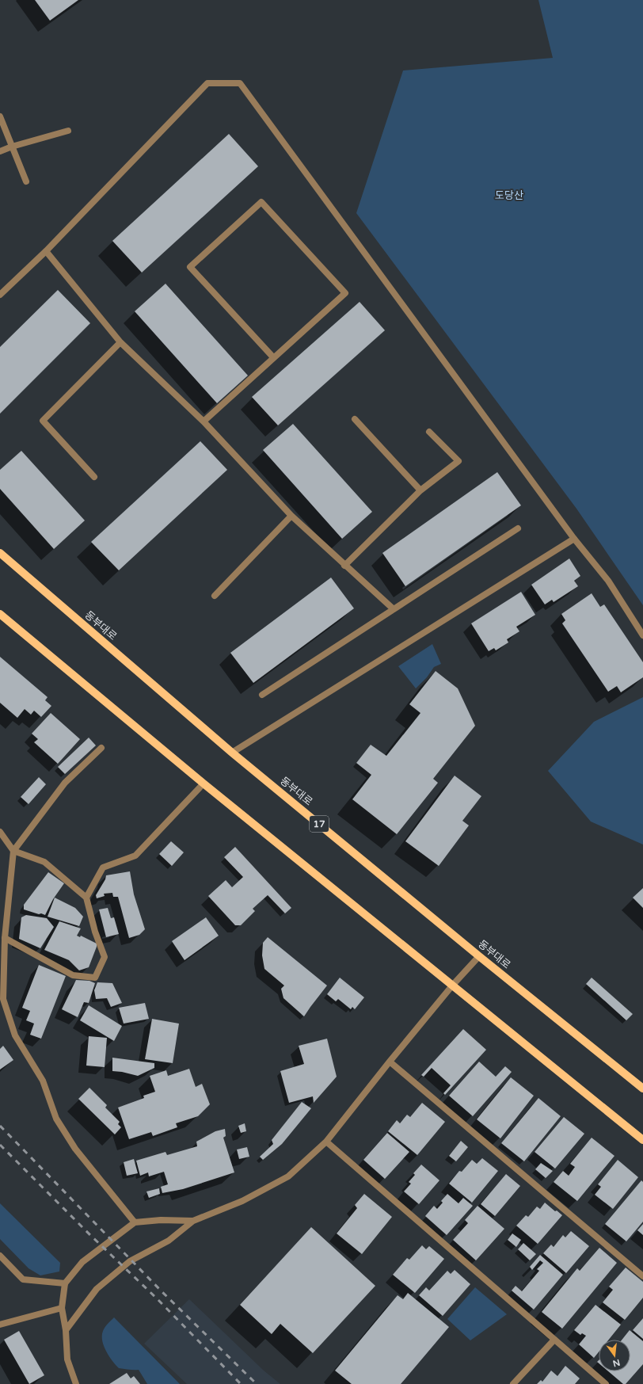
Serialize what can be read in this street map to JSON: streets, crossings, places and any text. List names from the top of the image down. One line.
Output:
{"streets":{"main road":["동부대로","17"]},"parks":["도당산"],"north":"bottom"}
